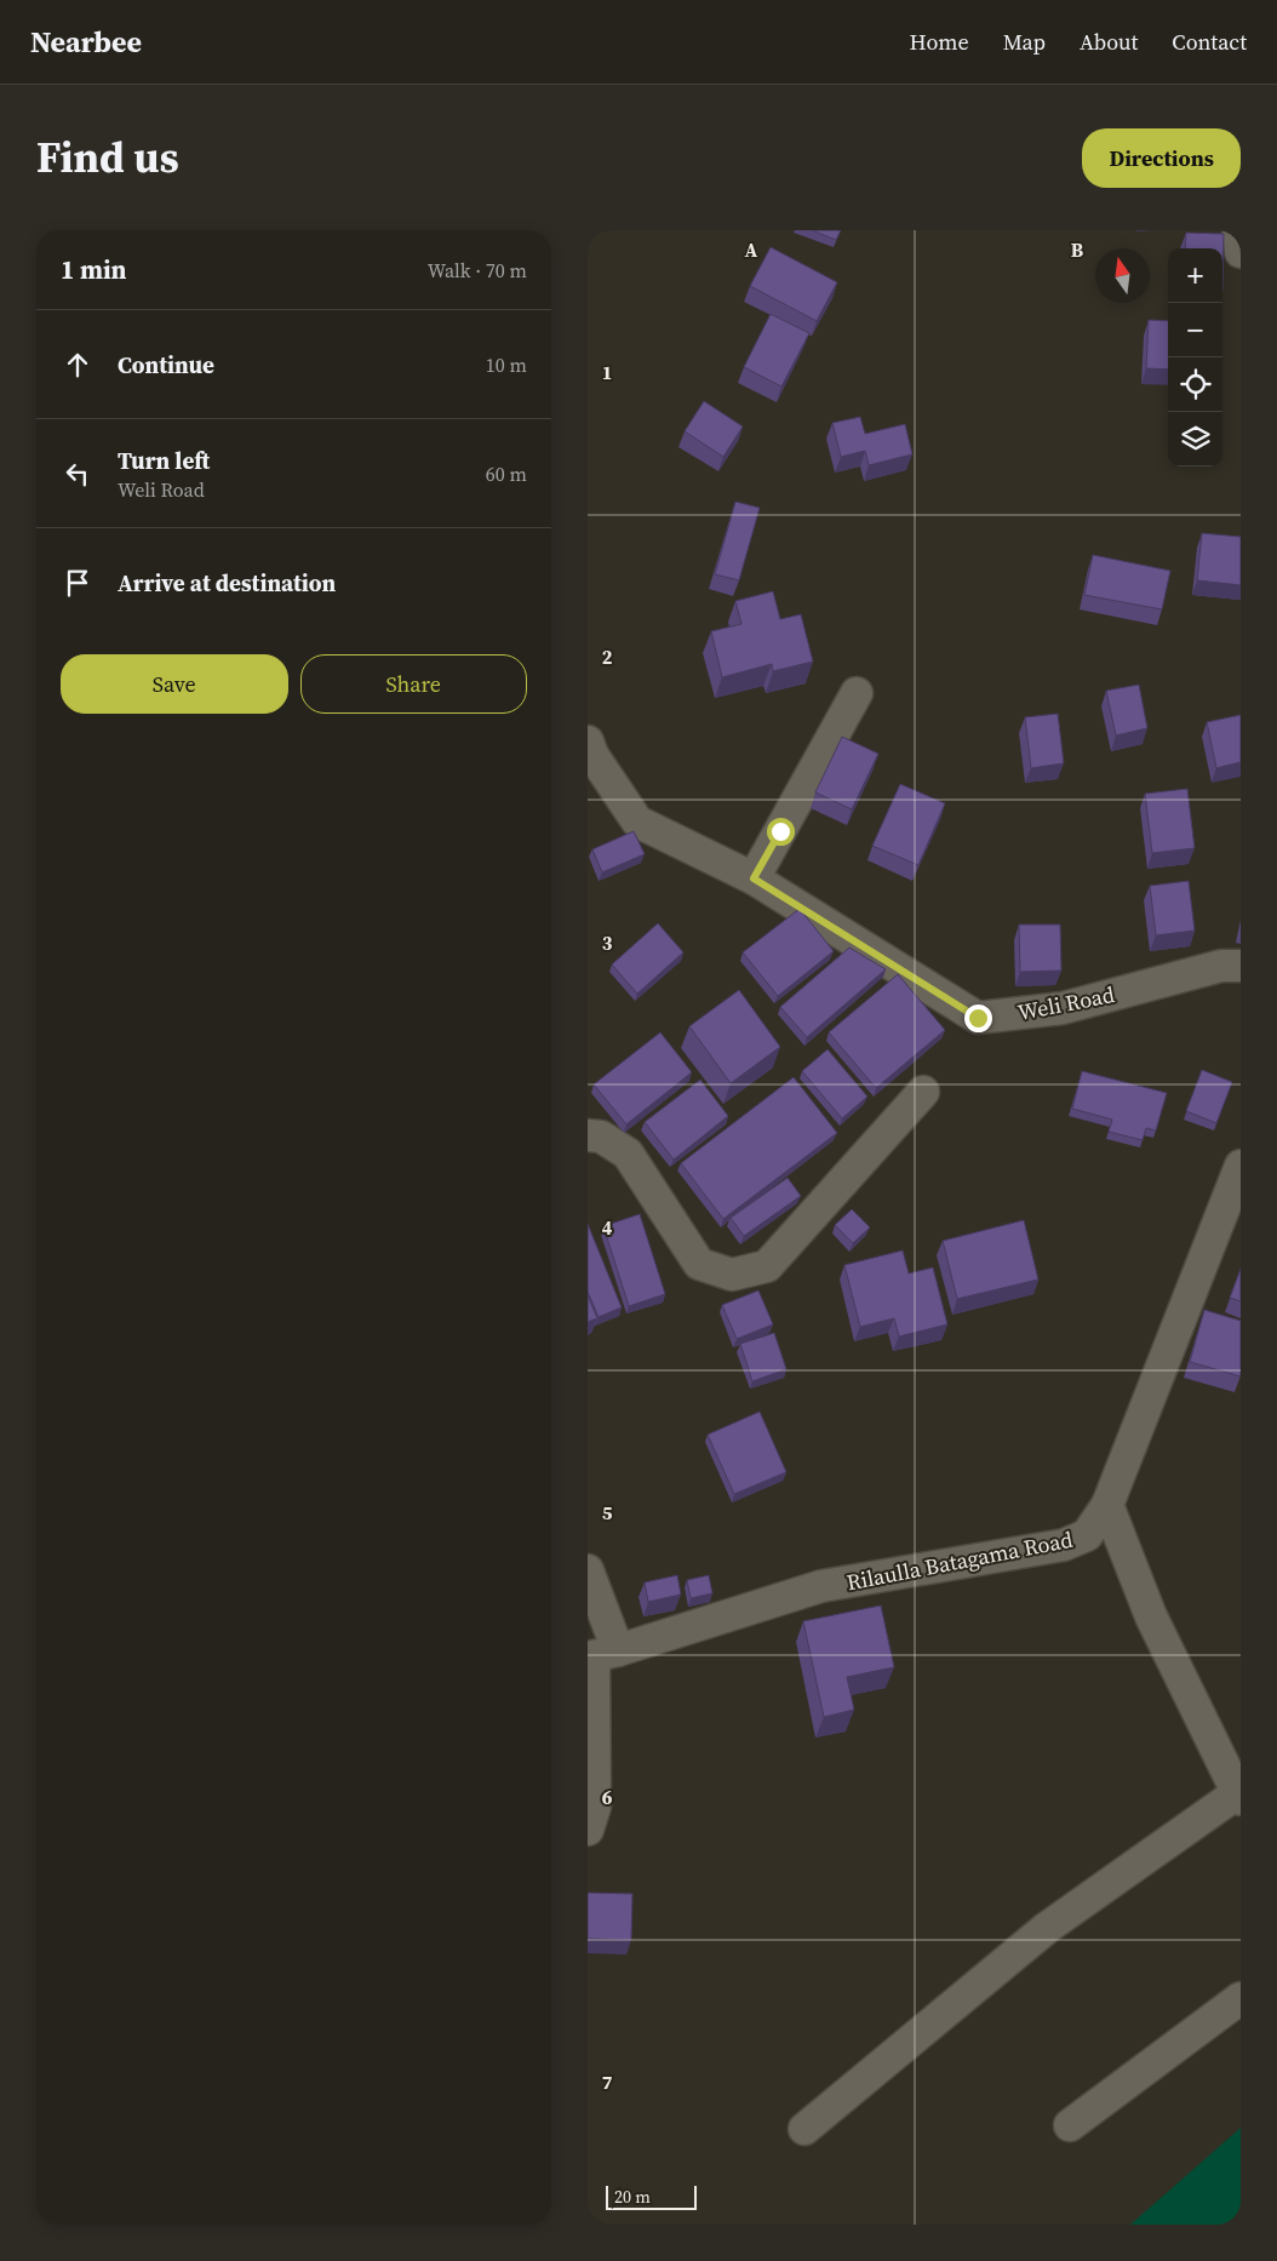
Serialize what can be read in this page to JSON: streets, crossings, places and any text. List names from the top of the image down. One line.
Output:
{"streets":{"street":["Weli Road","Rilaulla Batagama Road"]},"scale_bar":"20 m","north":"top","page":{"header":"Nearbee","nav":["Home","Map","About","Contact"],"title":"Find us","buttons":["Directions",["Save","Share"]],"heading":["1 min","Walk · 70 m"],"map_buttons":["+","−"],"list":[["Continue","10 m"],["Turn left","Weli Road","60 m"],"Arrive at destination"],"scale":"20 m"},"grid":{"columns":["A","B"],"rows":["1","2","3","4","5","6","7"]}}
